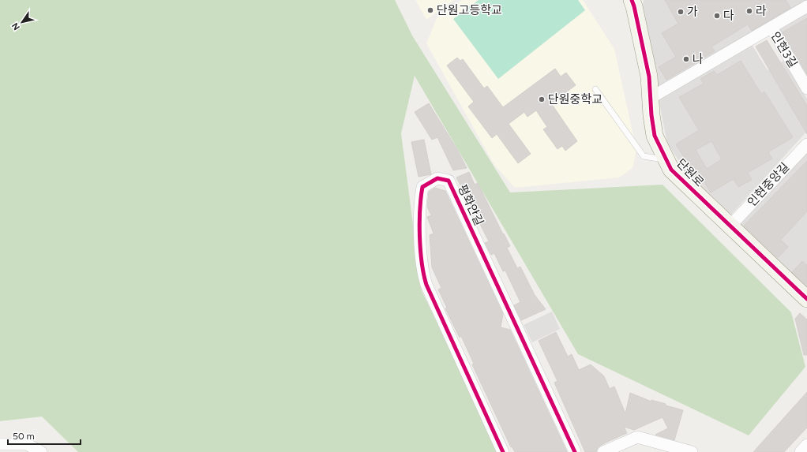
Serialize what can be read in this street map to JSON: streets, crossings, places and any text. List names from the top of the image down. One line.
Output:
{"streets":{"street":["인현3길","단원로","인현중앙길","평화안길"]},"crossings":[["단원로","인현중앙길"]],"places":["단원고등학교","라","가","다","나","단원중학교"],"scale_bar":"50 m","north":"bottom left"}
